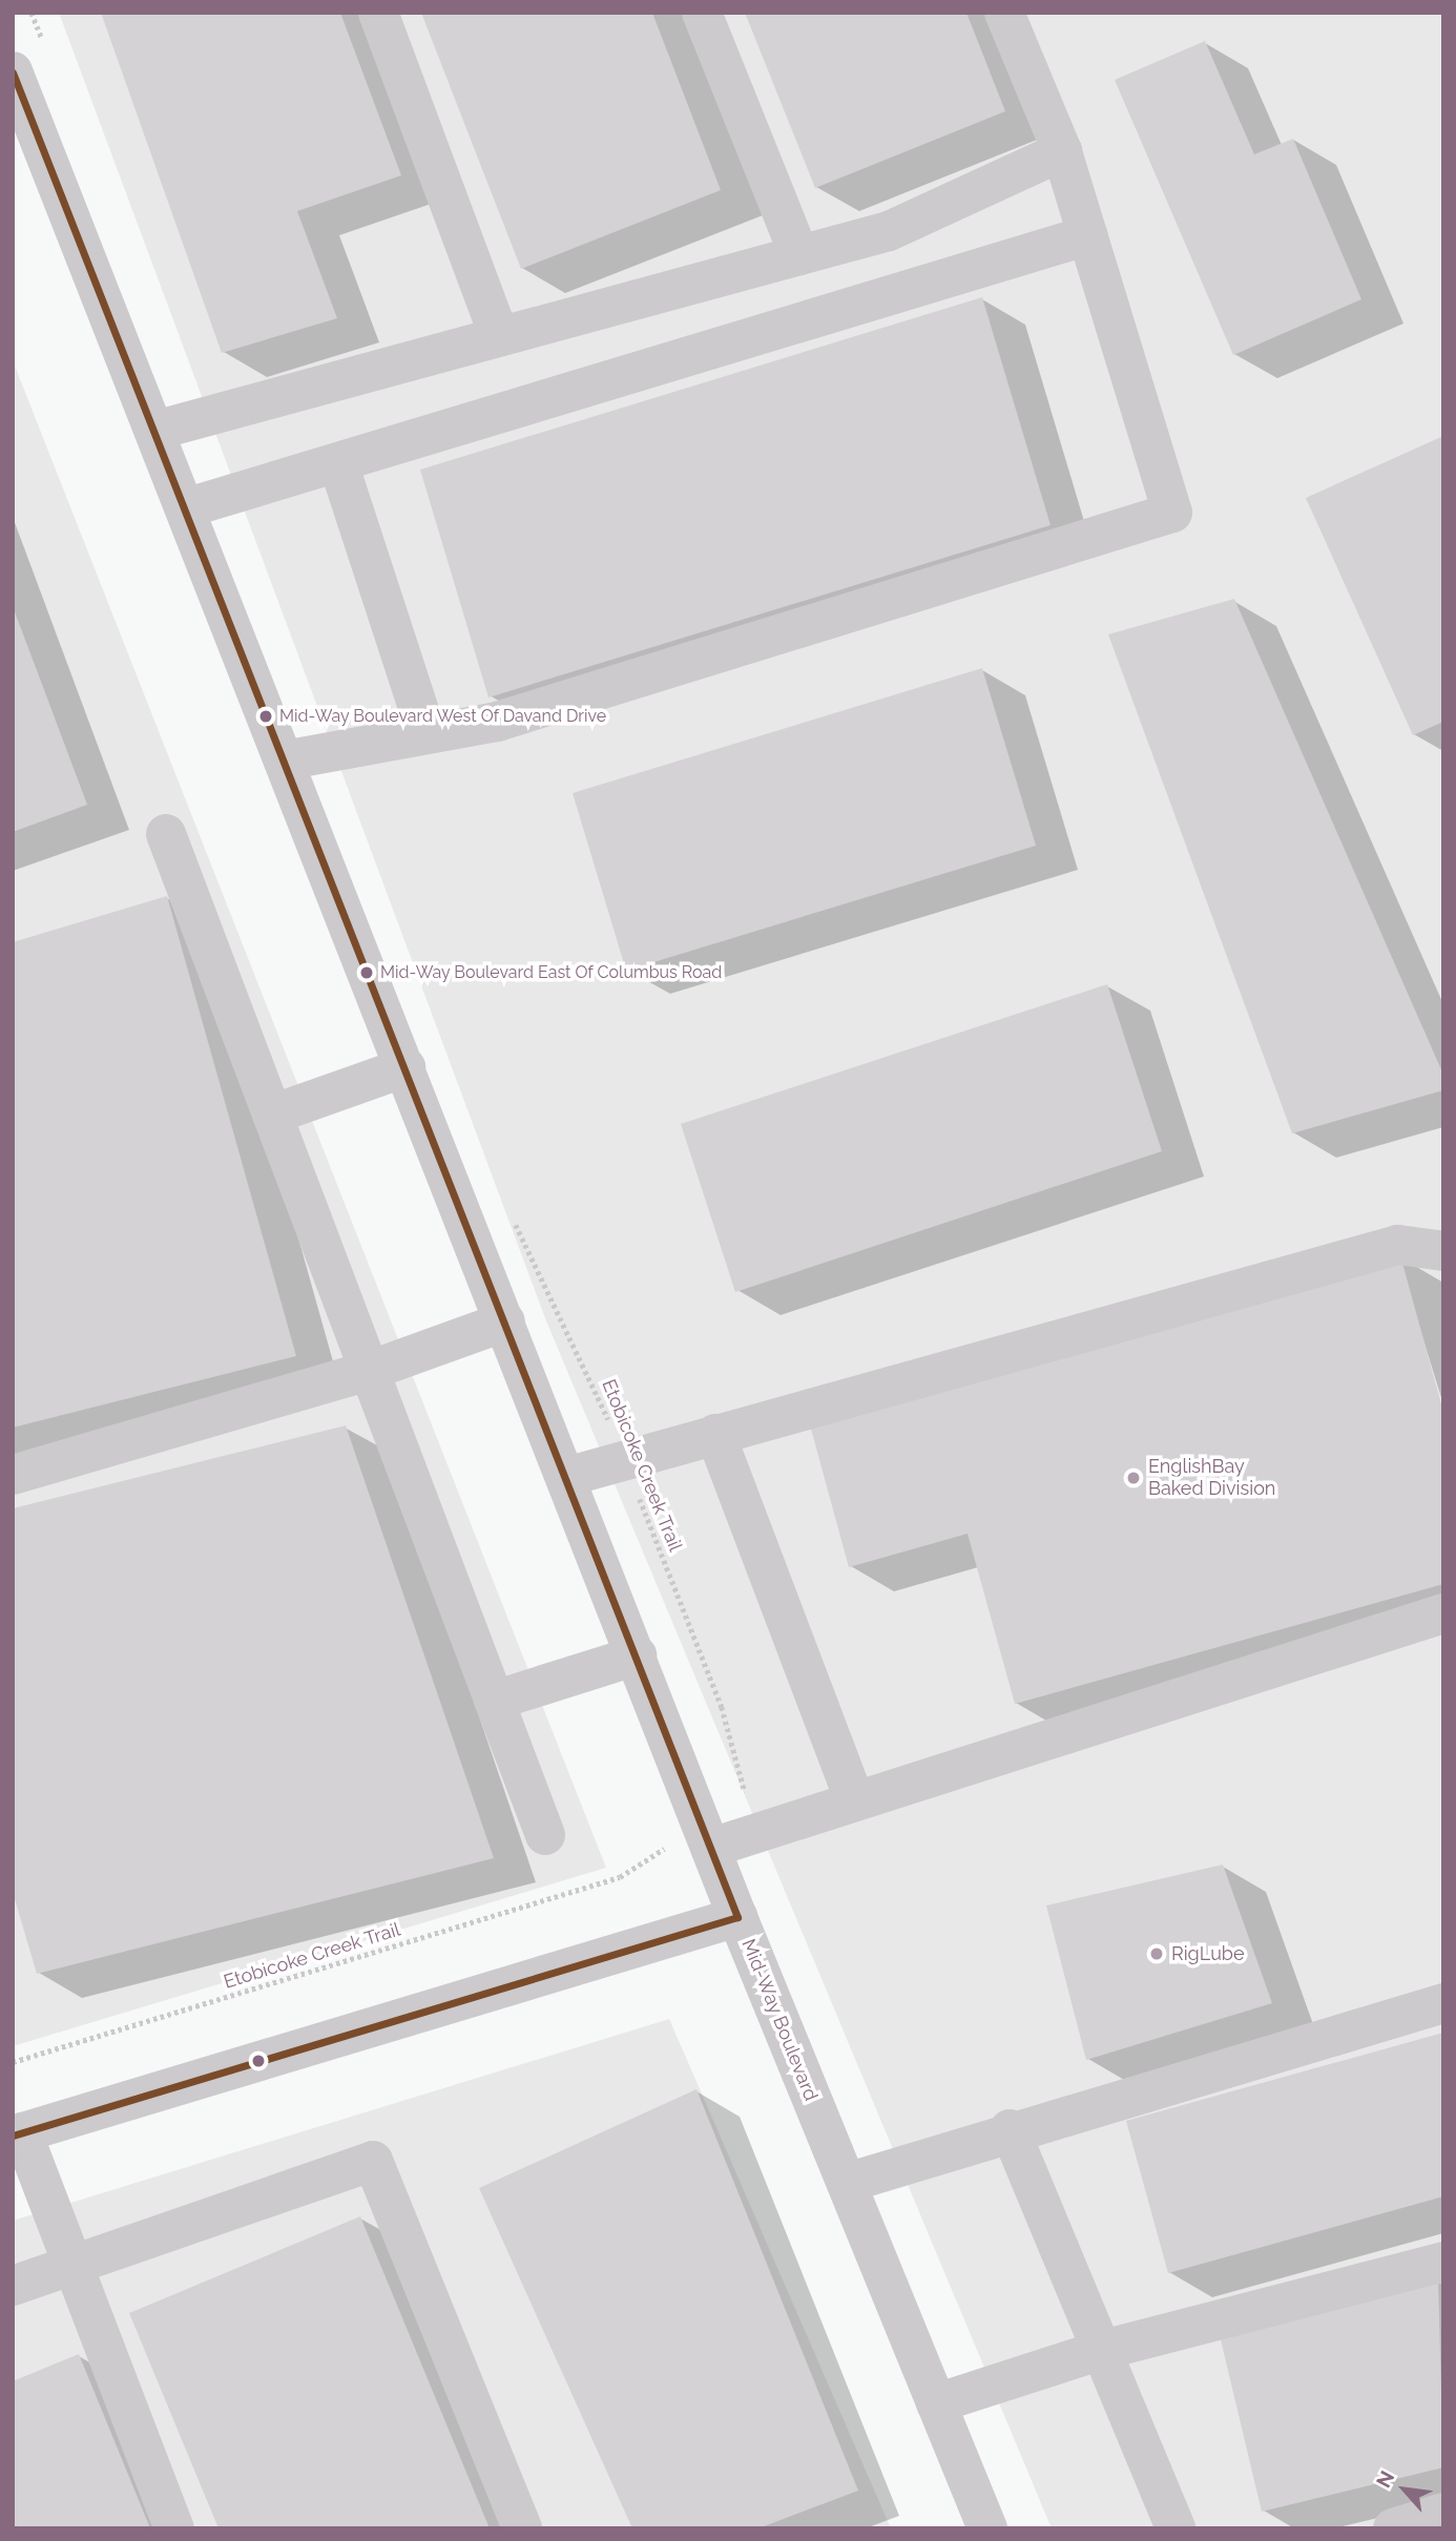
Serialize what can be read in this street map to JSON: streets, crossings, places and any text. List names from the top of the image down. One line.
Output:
{"streets":{"street":["Mid-Way Boulevard"],"path":["Etobicoke Creek Trail"]},"places":["Mid-Way Boulevard West Of Davand Drive","Mid-Way Boulevard East Of Columbus Road","EnglishBay Baked Division","RigLube"],"north":"top left"}
